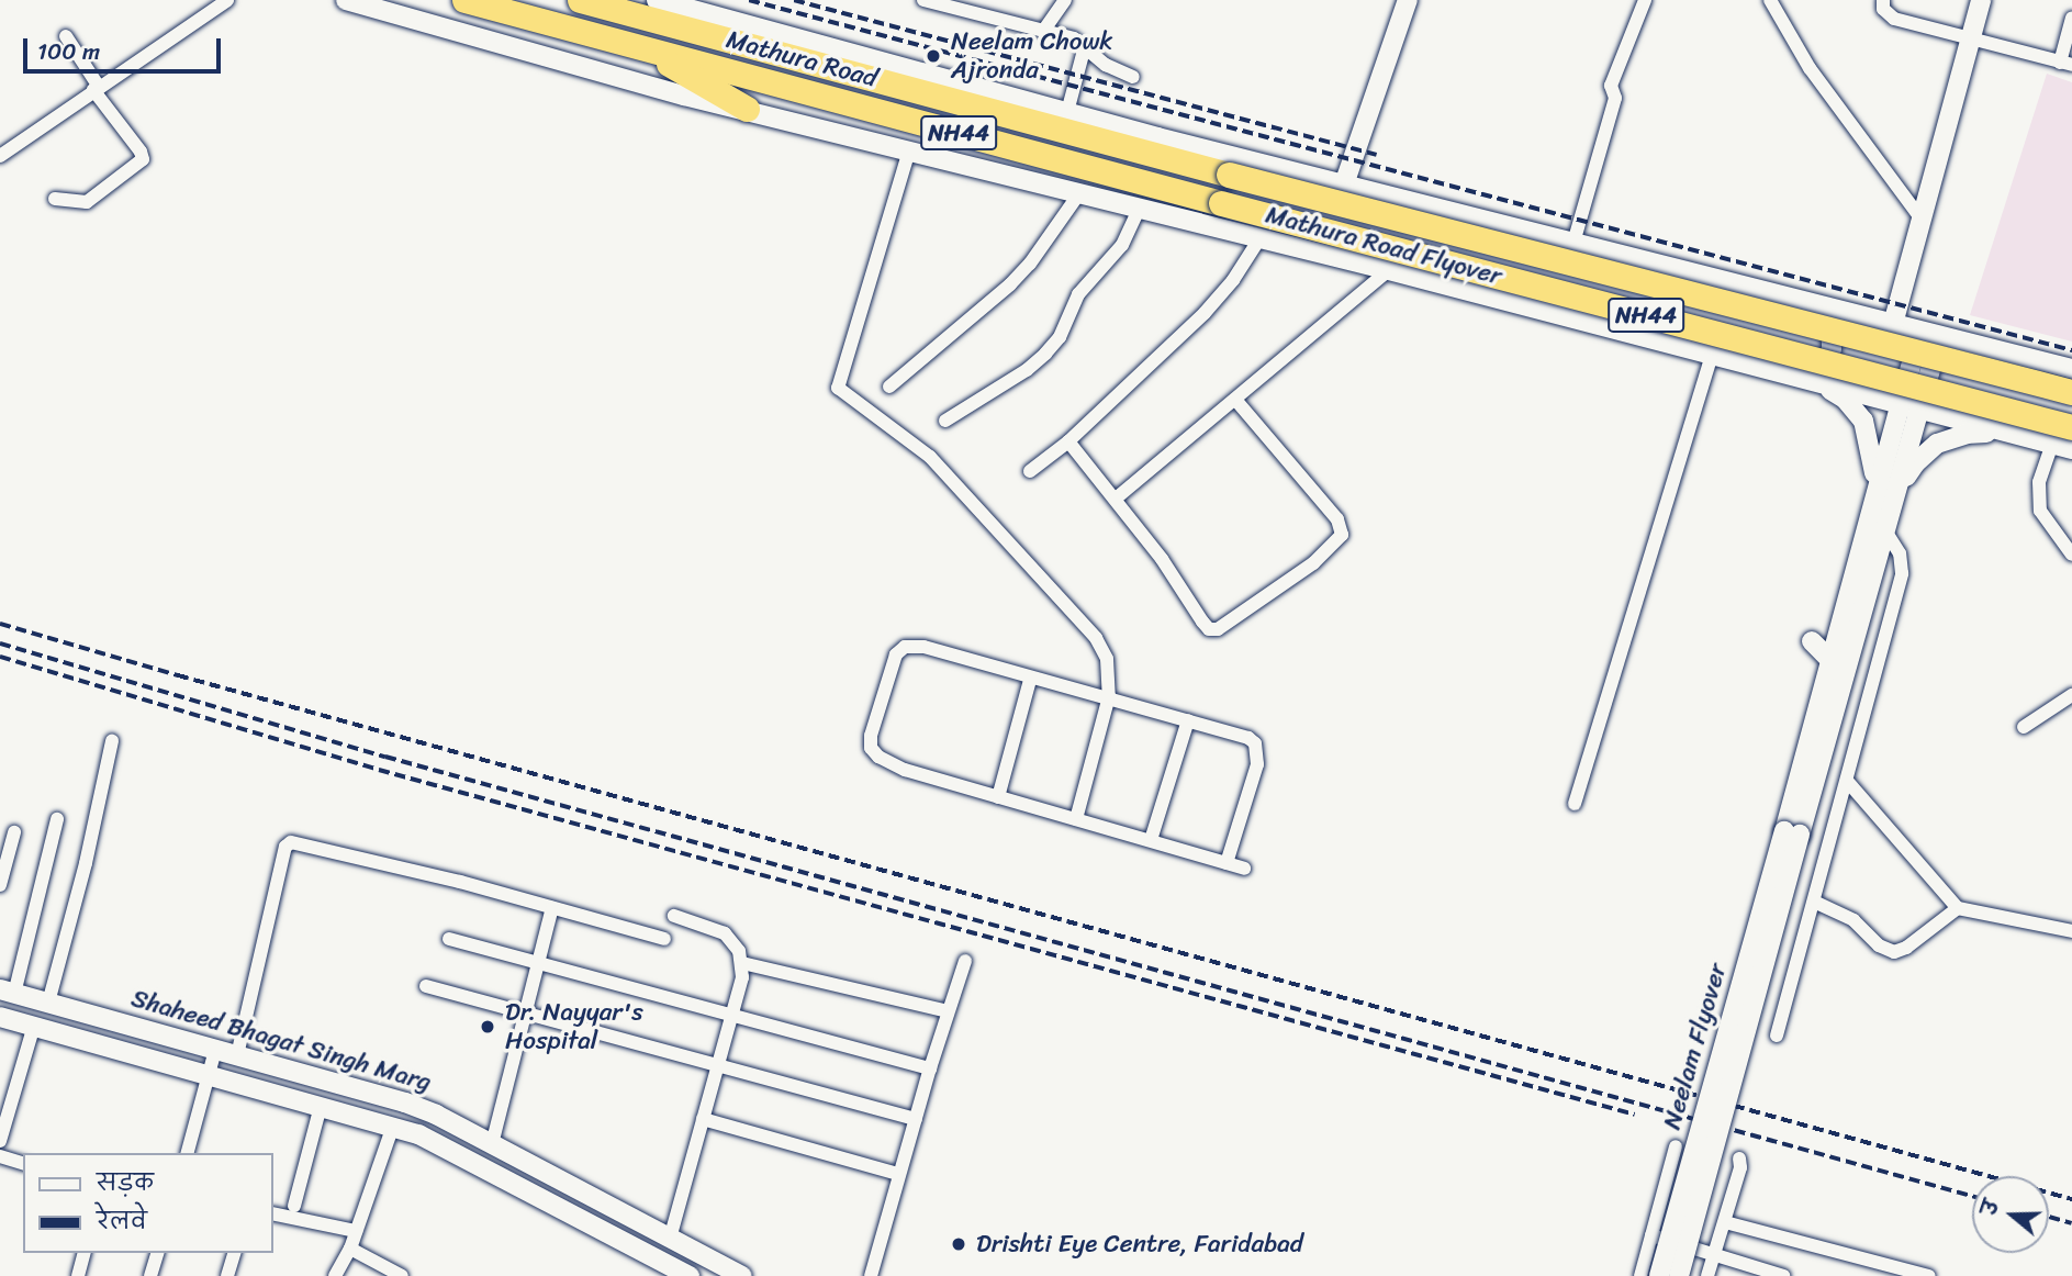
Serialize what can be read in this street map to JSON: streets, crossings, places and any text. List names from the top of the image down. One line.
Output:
{"streets":{"highway":["Mathura Road","NH44","Mathura Road Flyover"],"street":["Shaheed Bhagat Singh Marg","Neelam Flyover"]},"crossings":[["Mathura Road","Mathura Road Flyover"]],"places":["Neelam Chowk Ajronda","Dr. Nayyar's Hospital","Drishti Eye Centre, Faridabad"],"legend":["सड़क","रेलवे"],"scale_bar":"100 m","north":"left"}
